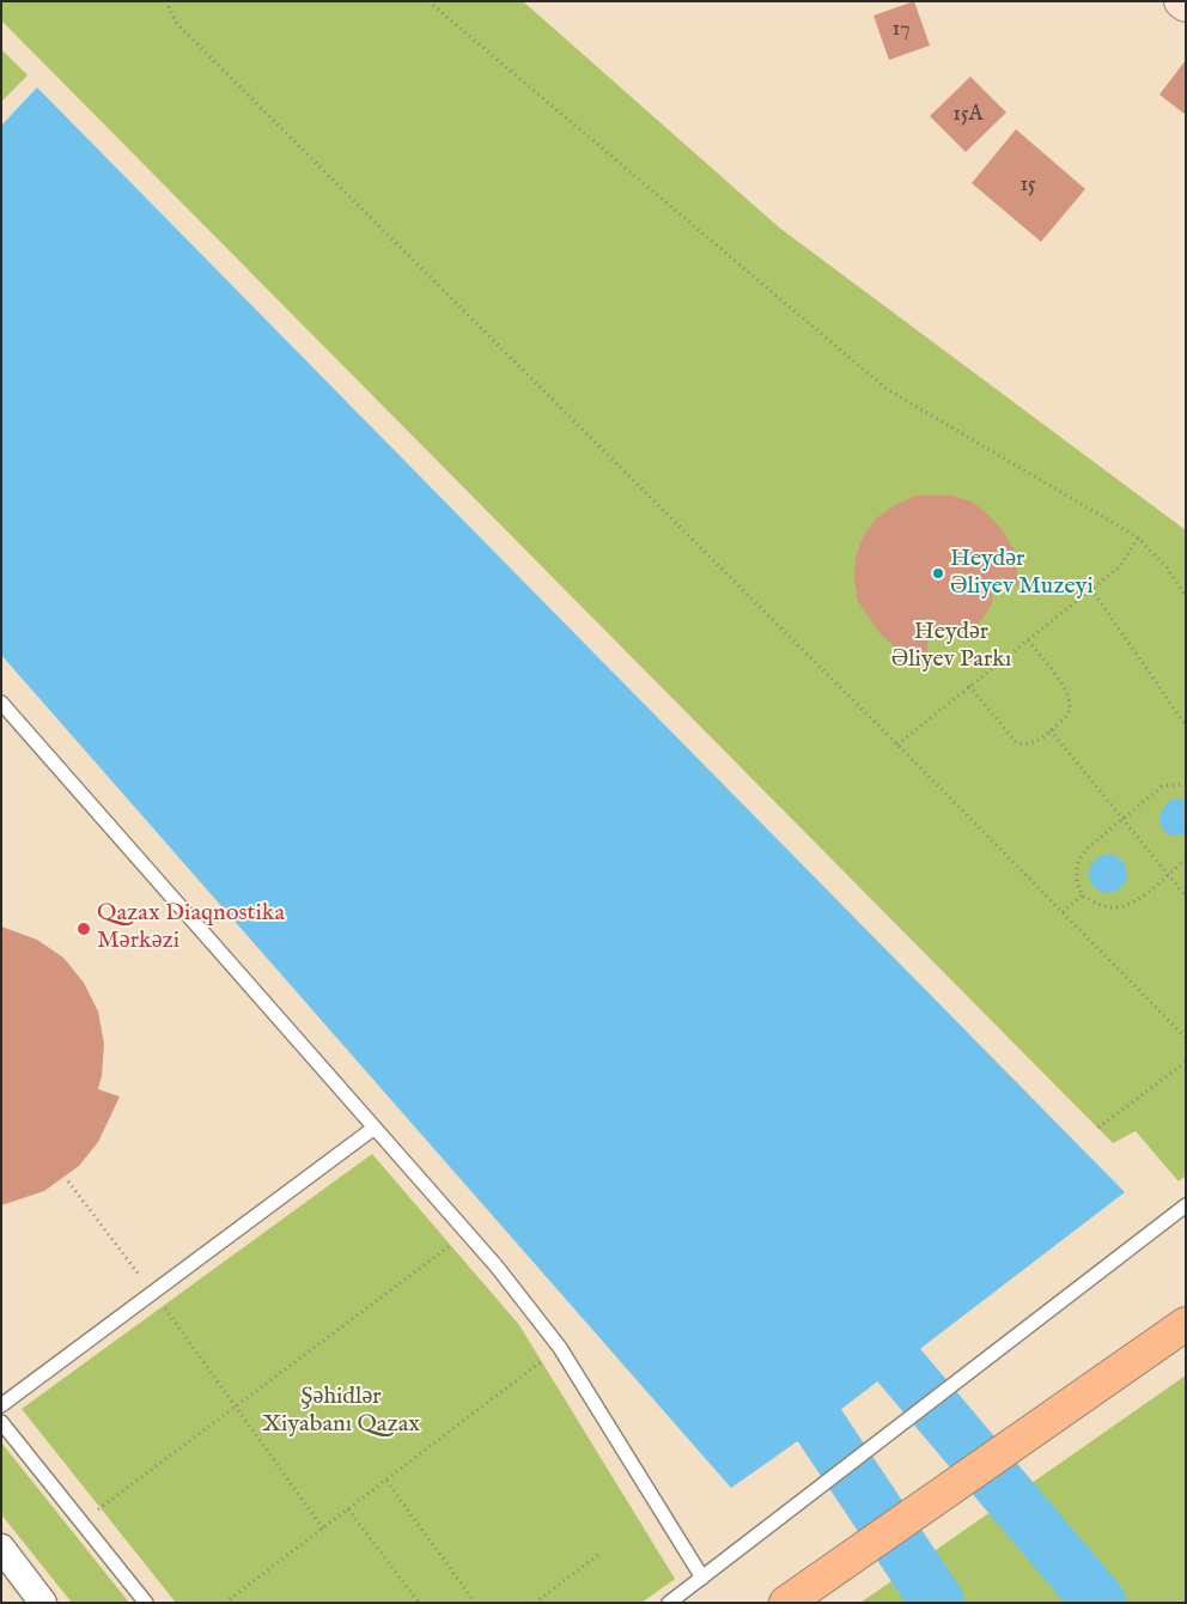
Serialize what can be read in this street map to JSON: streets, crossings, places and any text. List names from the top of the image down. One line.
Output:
{"parks":["Heydər Əliyev Parkı","Şəhidlər Xiyabanı Qazax"],"places":["Heydər Əliyev Muzeyi","Qazax Diaqnostika Mərkəzi"],"house_numbers":["17","15A","15"]}
